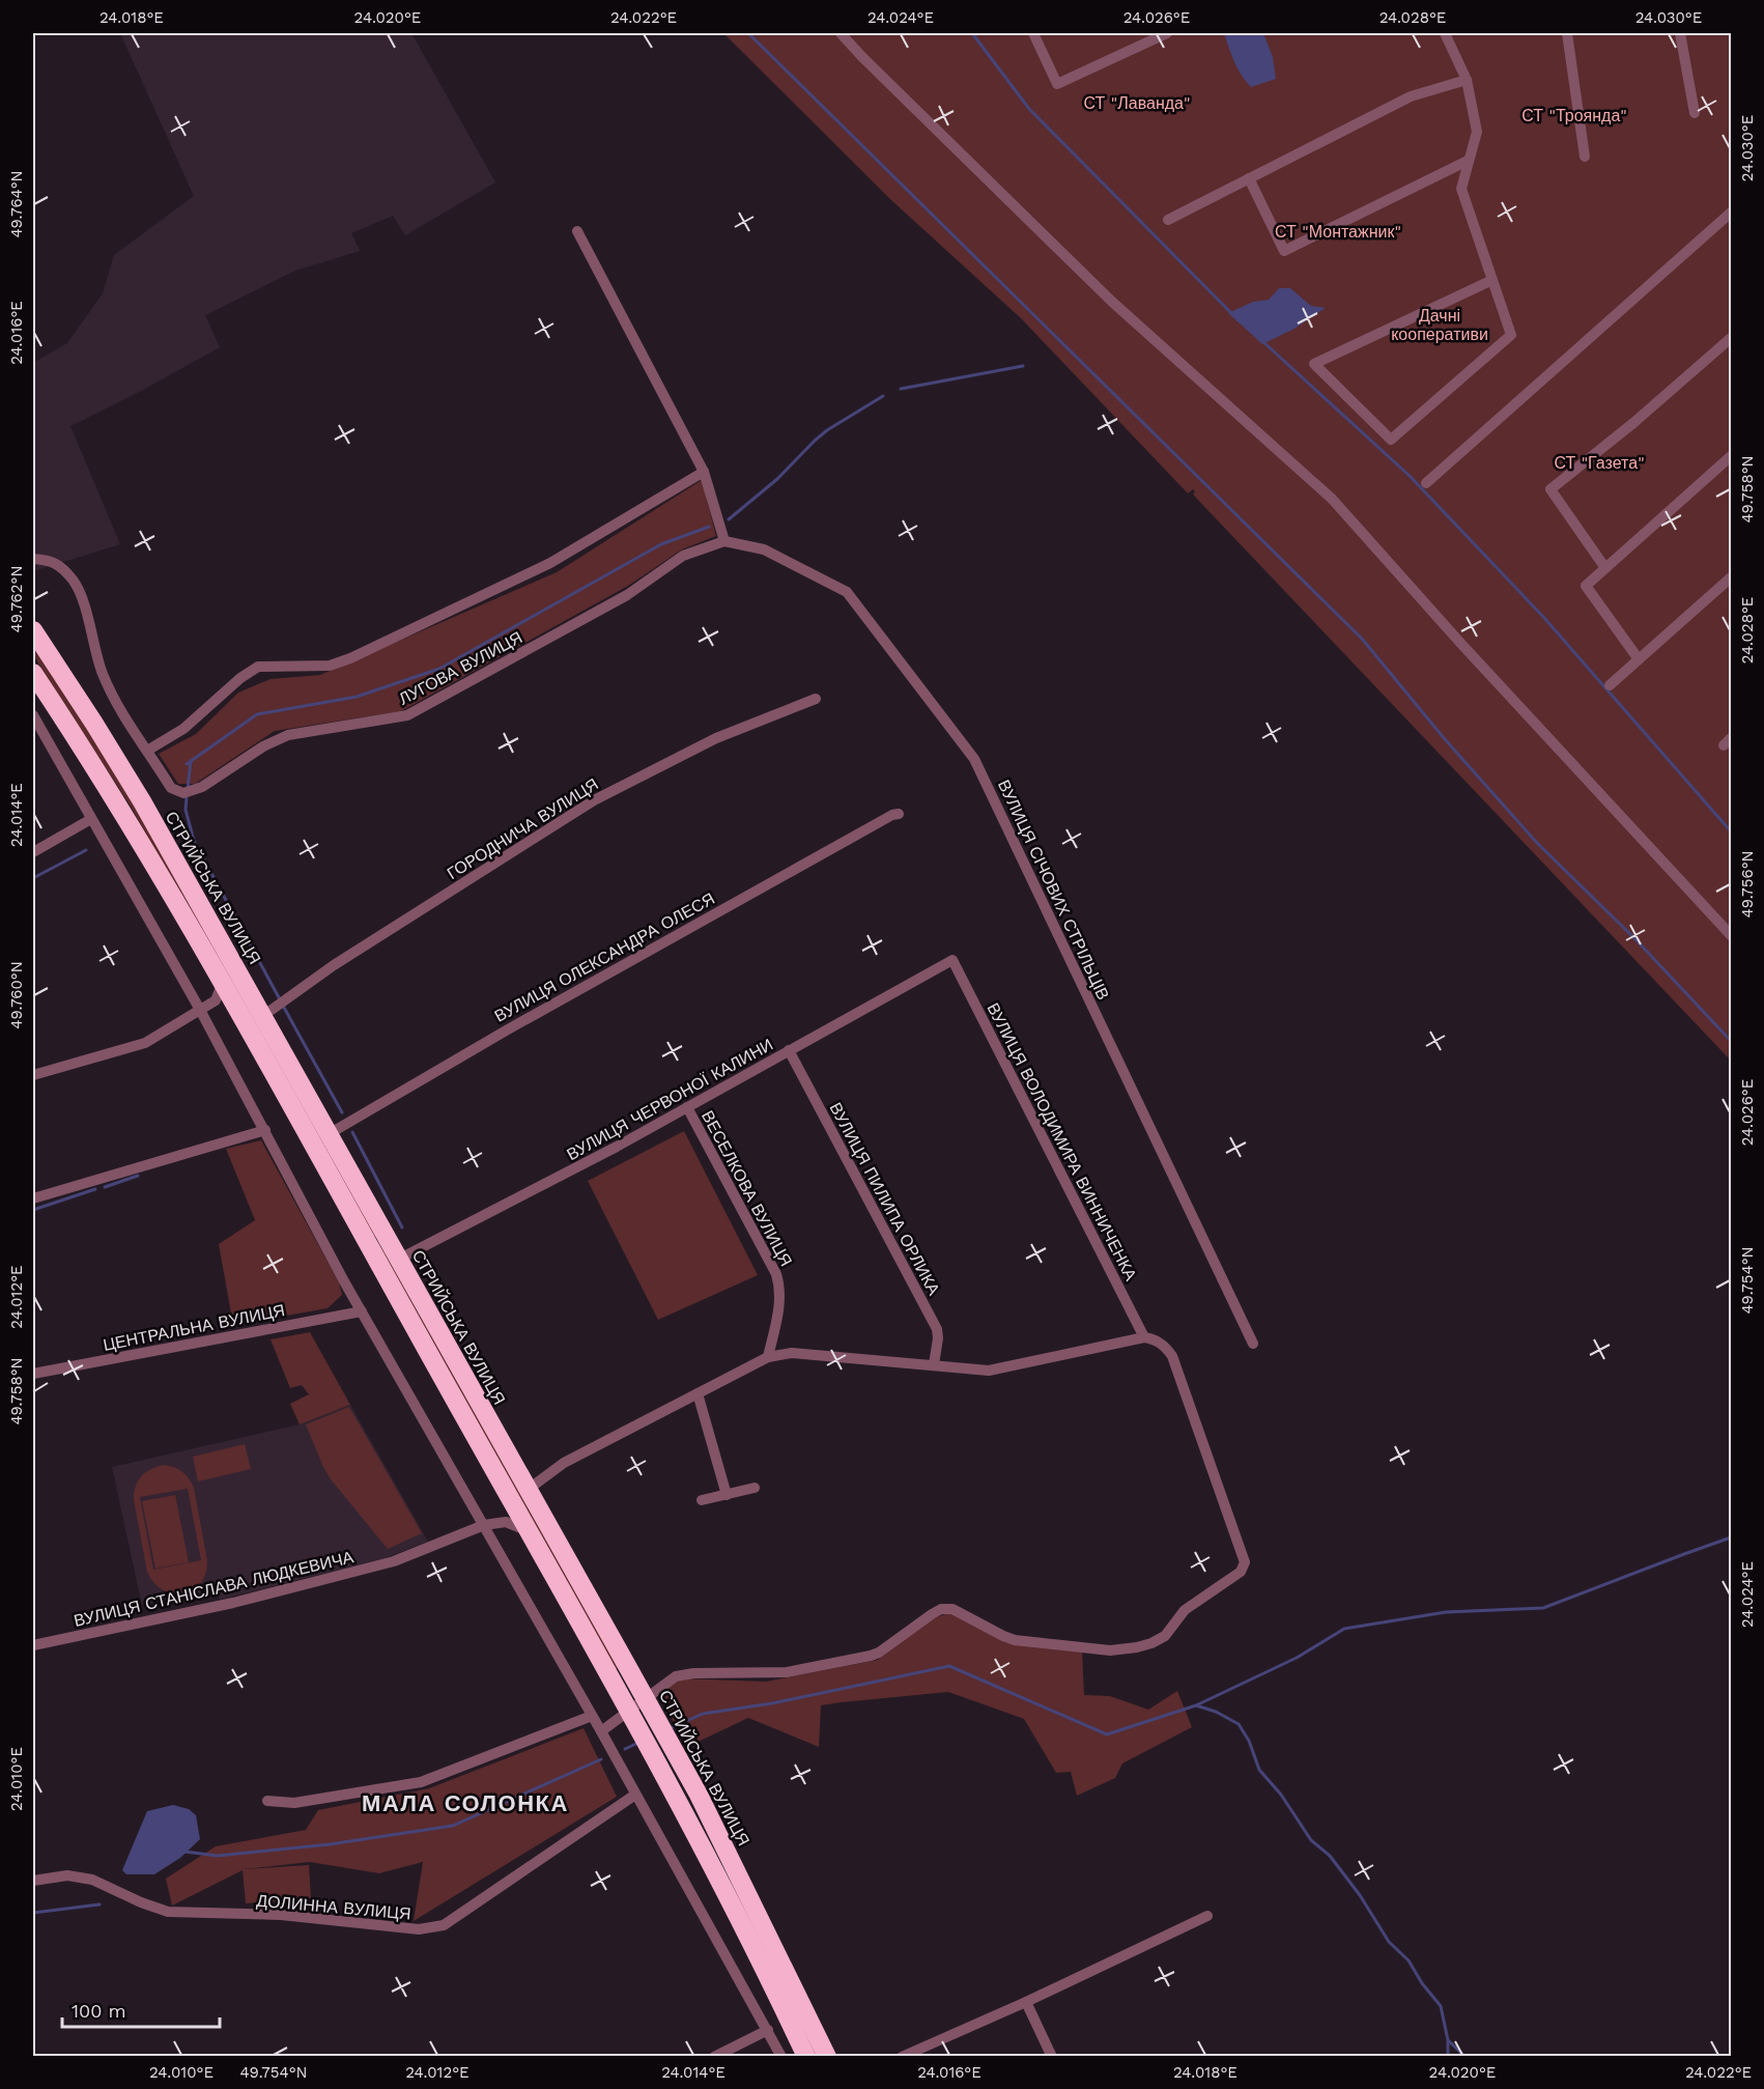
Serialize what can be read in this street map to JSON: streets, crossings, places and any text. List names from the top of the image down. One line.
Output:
{"streets":{"highway":["СТРИЙСЬКА ВУЛИЦЯ"],"street":["ЛУГОВА ВУЛИЦЯ","ГОРОДНИЧА ВУЛИЦЯ","ВУЛИЦЯ СІЧОВИХ СТРІЛЬЦІВ","ВУЛИЦЯ ОЛЕКСАНДРА ОЛЕСЯ","ВУЛИЦЯ ЧЕРВОНОЇ КАЛИНИ","ВУЛИЦЯ ВОЛОДИМИРА ВИННИЧЕНКА","ВЕСЕЛКОВА ВУЛИЦЯ","ВУЛИЦЯ ПИЛИПА ОРЛИКА","ЦЕНТРАЛЬНА ВУЛИЦЯ","ВУЛИЦЯ СТАНІСЛАВА ЛЮДКЕВИЧА","ДОЛИННА ВУЛИЦЯ"]},"crossings":[["ЛУГОВА ВУЛИЦЯ","ВУЛИЦЯ СІЧОВИХ СТРІЛЬЦІВ"],["ГОРОДНИЧА ВУЛИЦЯ","СТРИЙСЬКА ВУЛИЦЯ"],["СТРИЙСЬКА ВУЛИЦЯ","ВУЛИЦЯ ОЛЕКСАНДРА ОЛЕСЯ"],["СТРИЙСЬКА ВУЛИЦЯ","ВУЛИЦЯ ЧЕРВОНОЇ КАЛИНИ"],["ВУЛИЦЯ ЧЕРВОНОЇ КАЛИНИ","ВУЛИЦЯ ВОЛОДИМИРА ВИННИЧЕНКА"],["ВУЛИЦЯ ЧЕРВОНОЇ КАЛИНИ","ВЕСЕЛКОВА ВУЛИЦЯ"],["ВУЛИЦЯ ЧЕРВОНОЇ КАЛИНИ","ВУЛИЦЯ ПИЛИПА ОРЛИКА"]],"districts":["МАЛА СОЛОНКА"],"parks":["СТ \"Лаванда\"","СТ \"Троянда\"","СТ \"Монтажник\"","Дачні кооперативи","СТ \"Газета\""],"scale_bar":"100 m","coordinates":["24.018°E","24.020°E","24.022°E","24.024°E","24.026°E","24.028°E","24.030°E","49.764°N","24.016°E","49.758°N","49.762°N","24.014°E","49.756°N","49.760°N","49.754°N","24.012°E","24.010°E"]}
